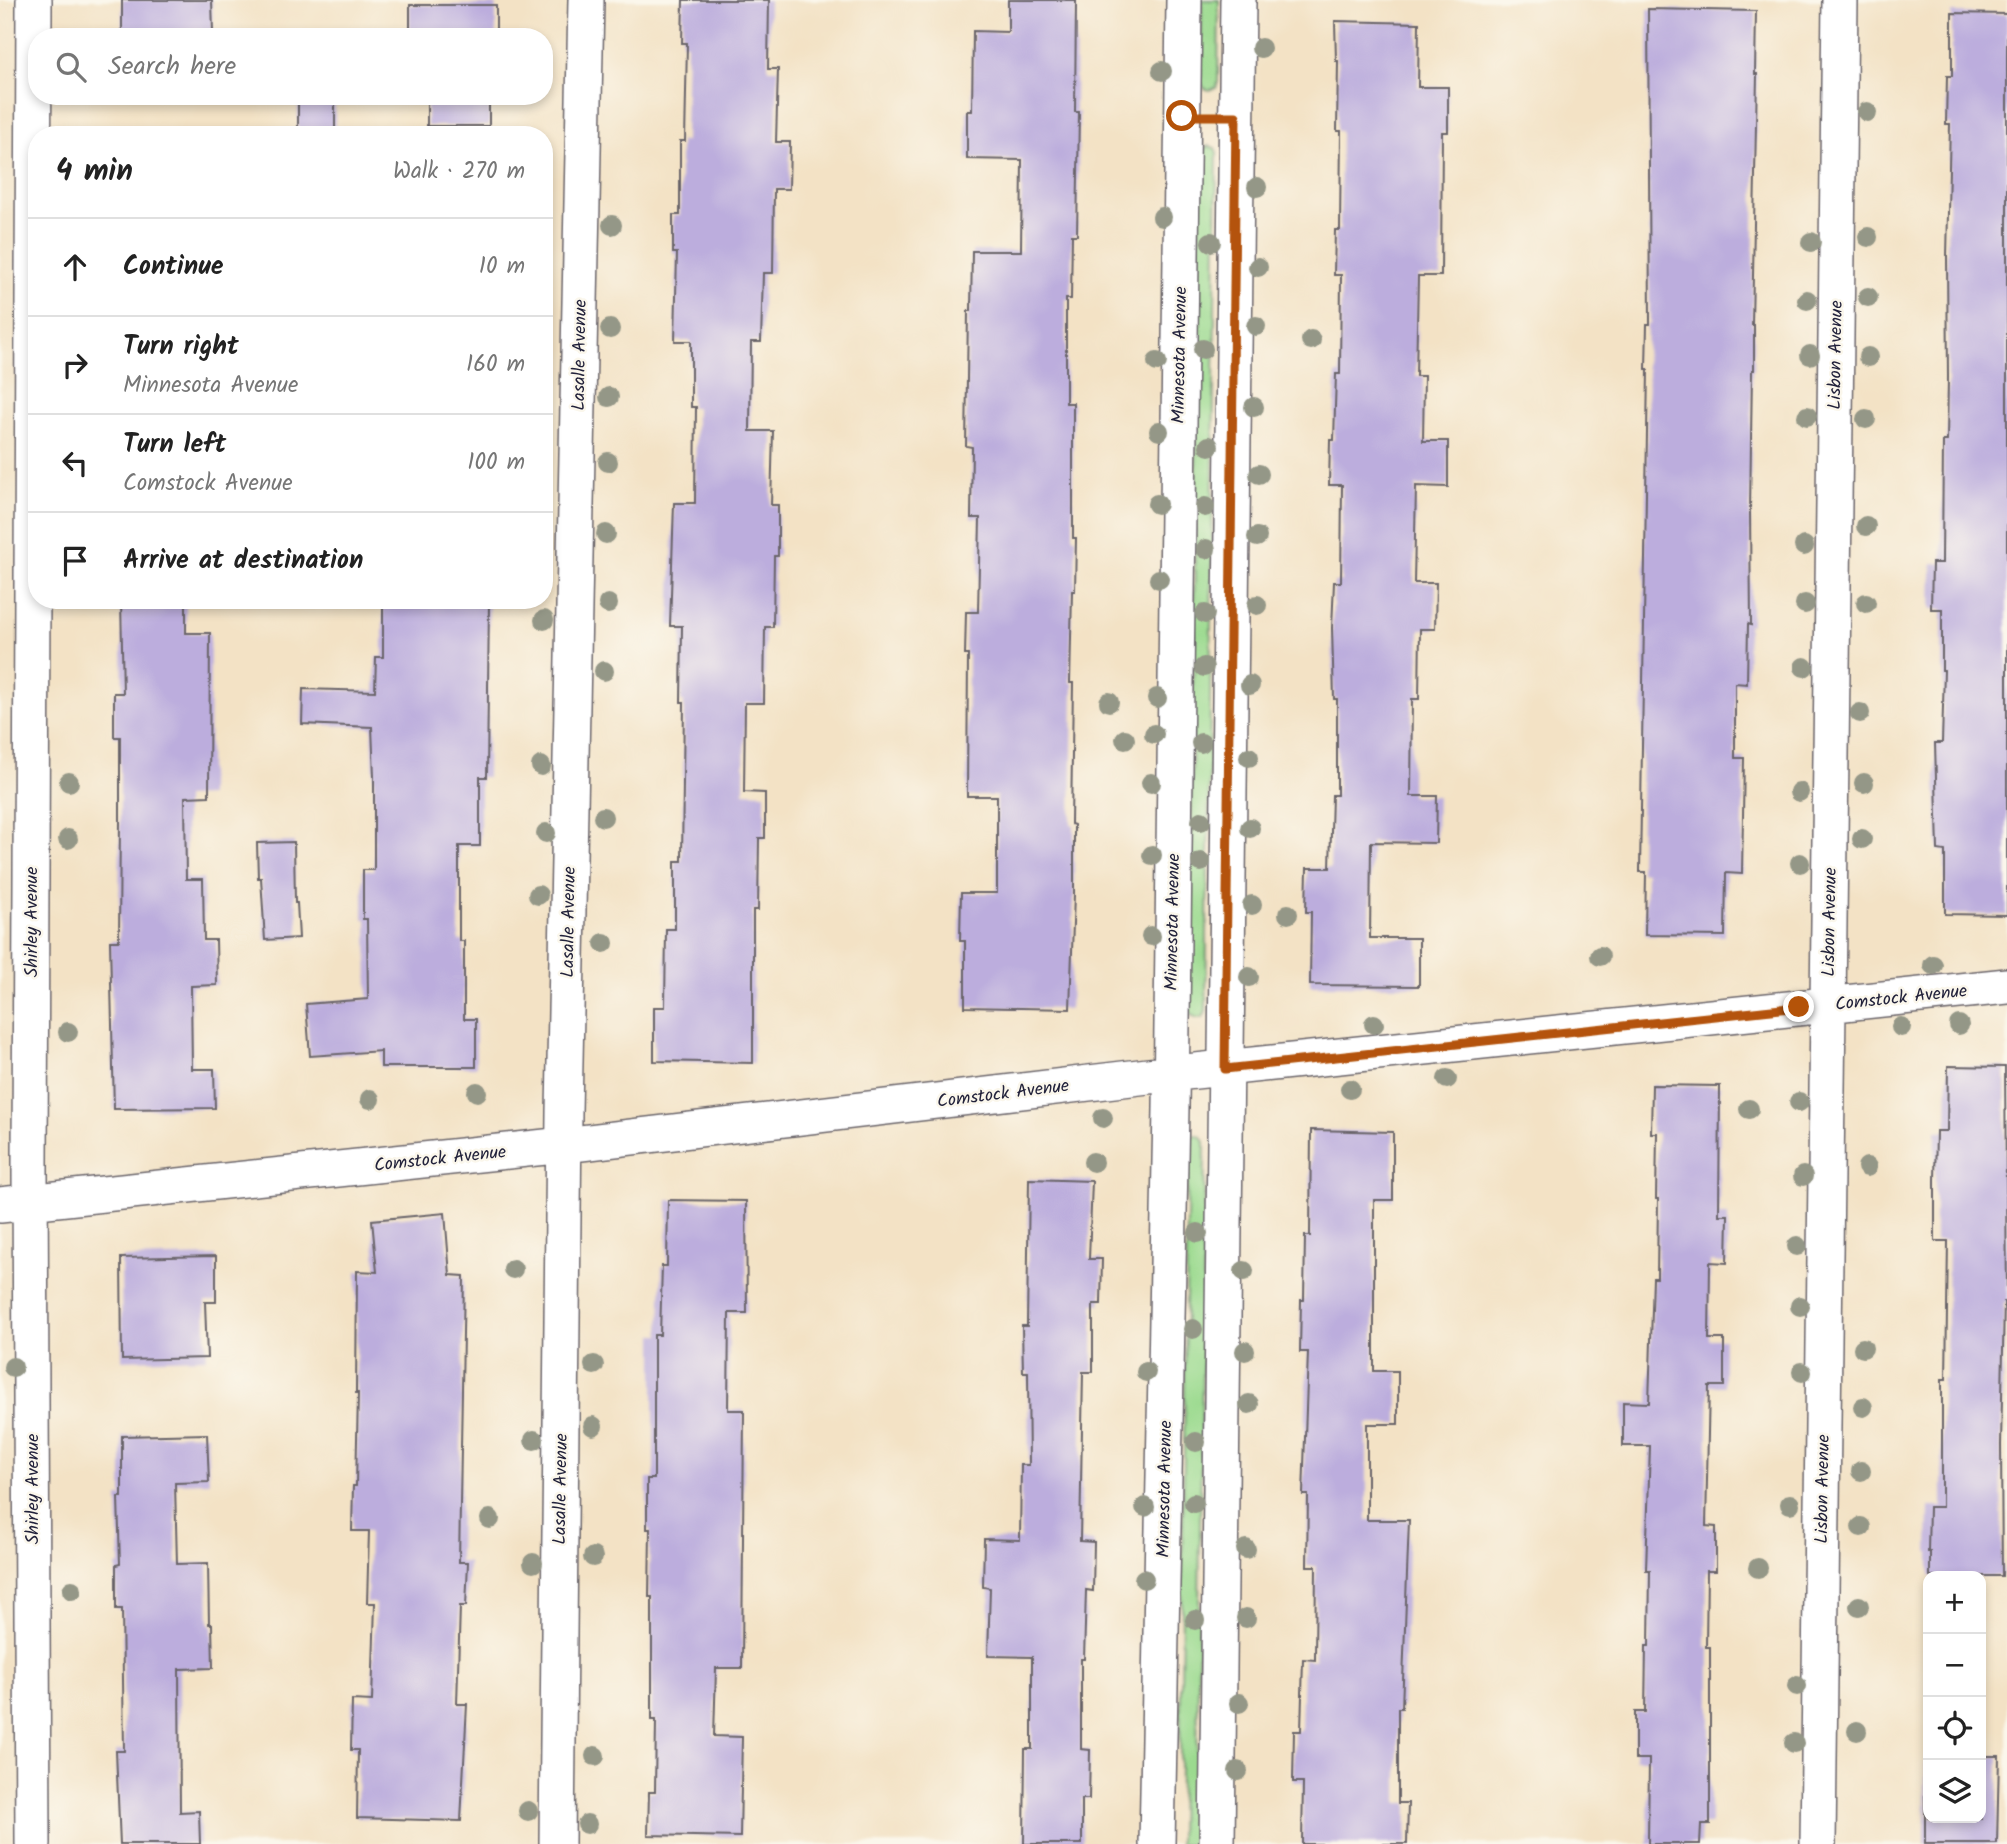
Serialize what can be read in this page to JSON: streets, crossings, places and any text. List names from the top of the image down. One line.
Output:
{"streets":{"street":["Lasalle Avenue","Minnesota Avenue","Lisbon Avenue","Shirley Avenue","Comstock Avenue"]},"crossings":[["Lasalle Avenue","Comstock Avenue"],["Minnesota Avenue","Comstock Avenue"],["Lisbon Avenue","Comstock Avenue"],["Shirley Avenue","Comstock Avenue"]],"page":{"search":"Search here","heading":["4 min","Walk · 270 m"],"list":[["Continue","10 m"],["Turn right","Minnesota Avenue","160 m"],["Turn left","Comstock Avenue","100 m"],"Arrive at destination"],"map_buttons":["+","−"]}}
